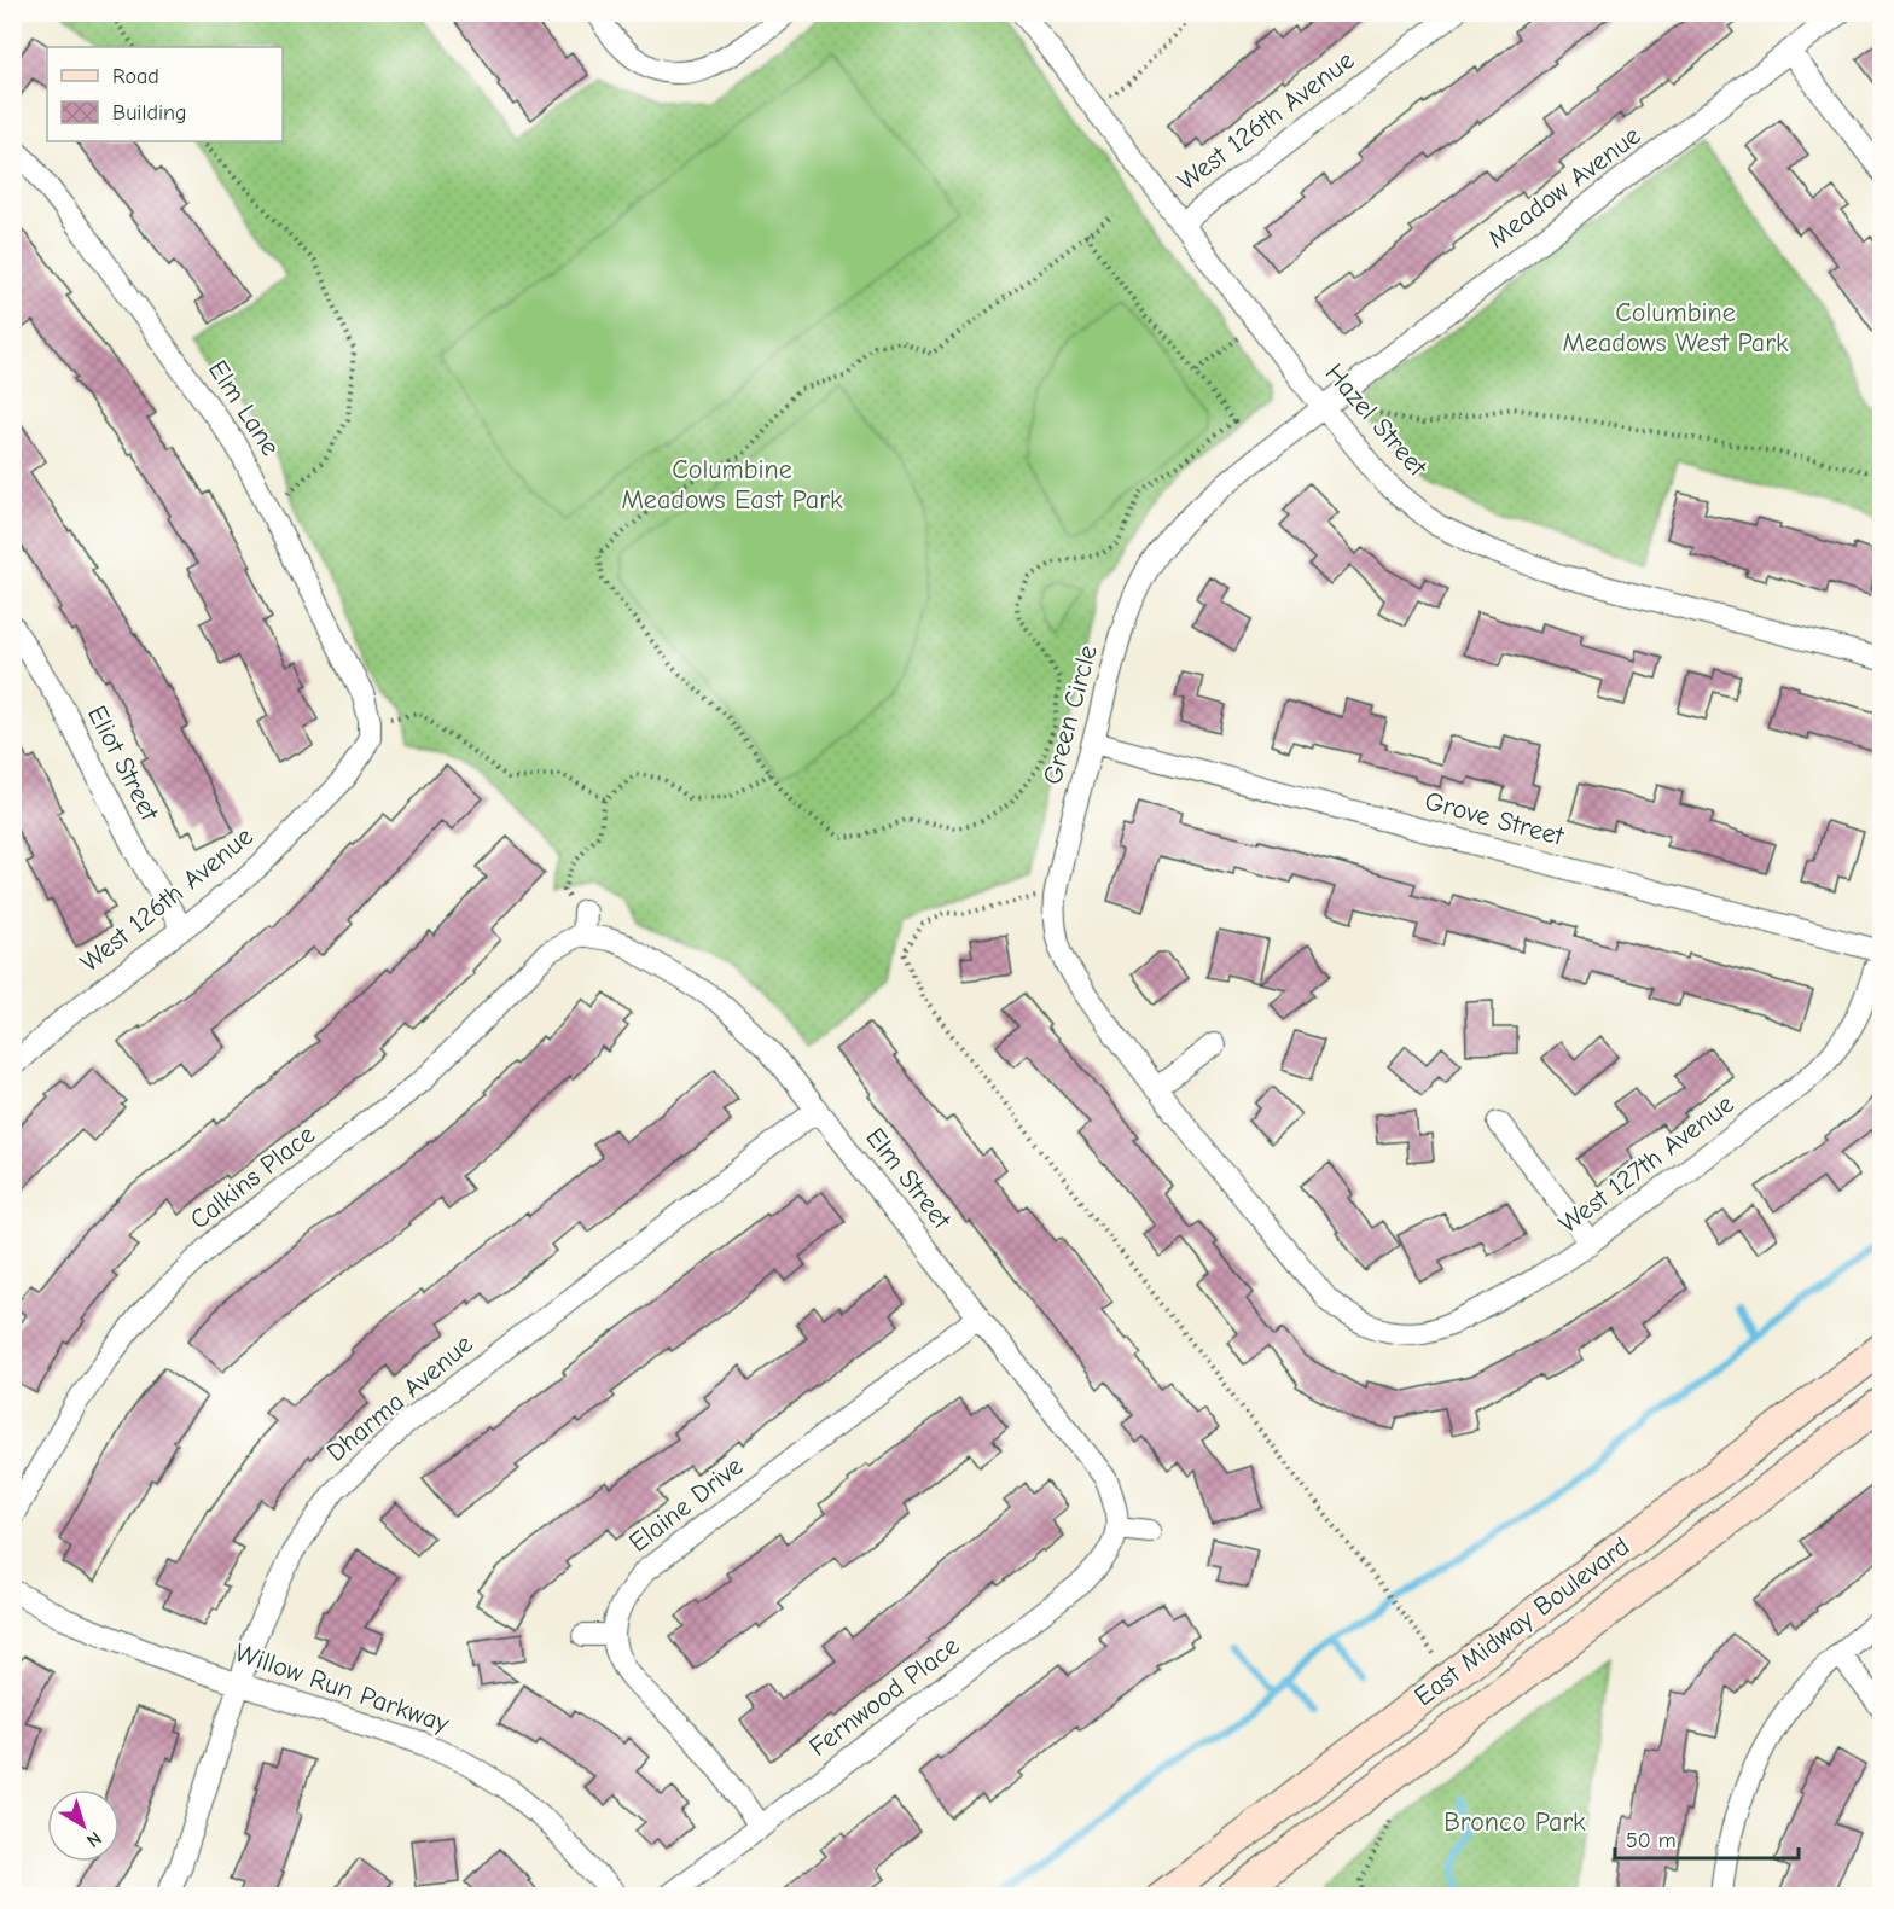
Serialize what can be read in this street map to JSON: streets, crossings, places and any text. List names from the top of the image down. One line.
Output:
{"streets":{"main road":["East Midway Boulevard"],"street":["West 126th Avenue","Meadow Avenue","Elm Lane","Hazel Street","Green Circle","Eliot Street","Grove Street","West 127th Avenue","Calkins Place","Elm Street","Dharma Avenue","Elaine Drive","Willow Run Parkway","Fernwood Place"]},"crossings":[["West 126th Avenue","Elm Lane"],["West 126th Avenue","Hazel Street"],["West 126th Avenue","Eliot Street"],["Meadow Avenue","Hazel Street"],["Meadow Avenue","Green Circle"],["Hazel Street","Green Circle"],["Green Circle","Grove Street"],["Green Circle","West 127th Avenue"],["Grove Street","West 127th Avenue"],["Calkins Place","Elm Street"],["Elm Street","Dharma Avenue"],["Elm Street","Elaine Drive"],["Elm Street","Fernwood Place"],["Dharma Avenue","Willow Run Parkway"]],"parks":["Columbine Meadows West Park","Columbine Meadows East Park","Bronco Park"],"legend":["Road","Building"],"scale_bar":"50 m","north":"bottom right"}
